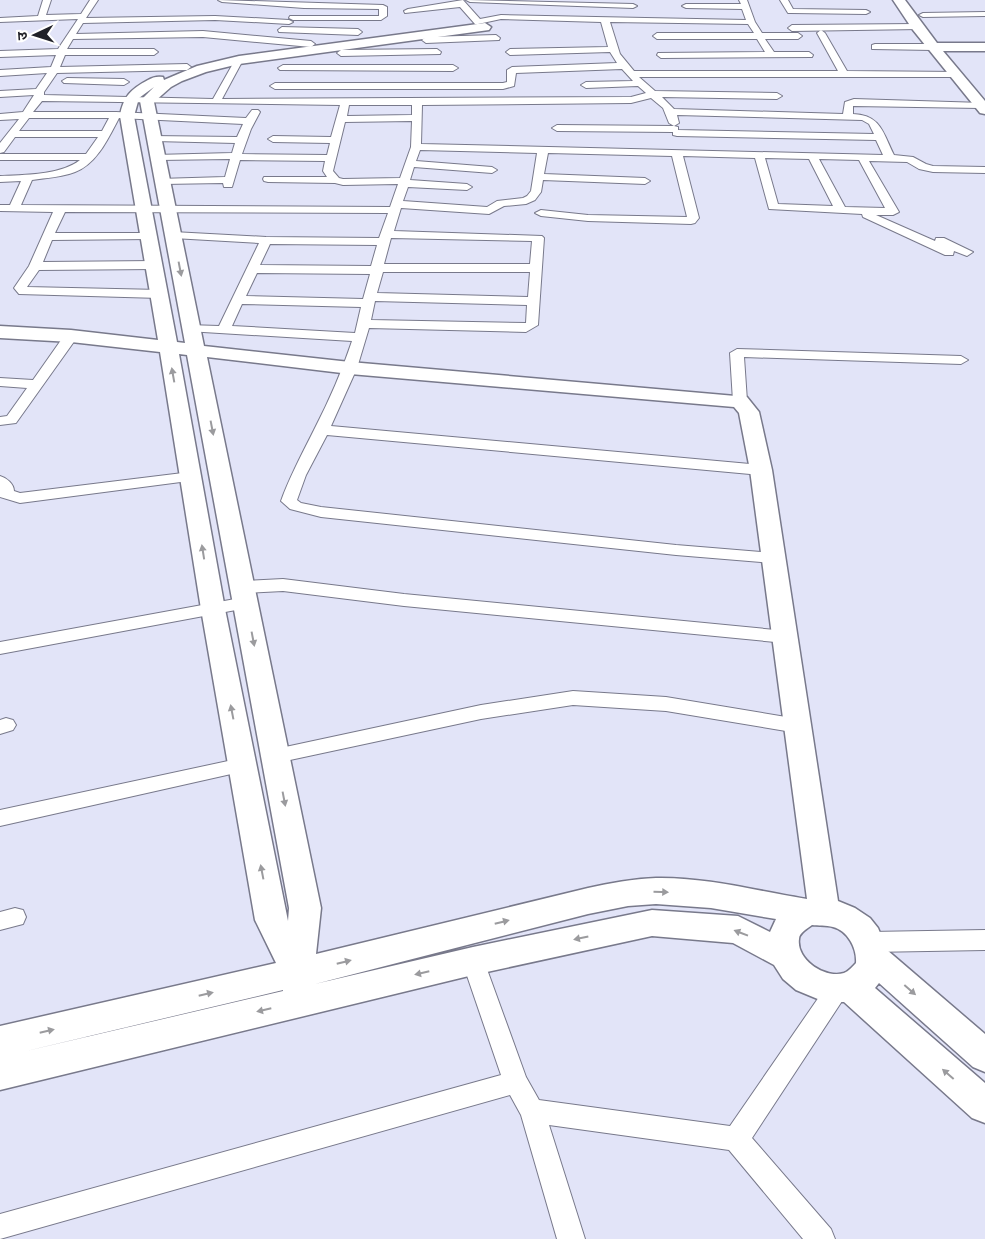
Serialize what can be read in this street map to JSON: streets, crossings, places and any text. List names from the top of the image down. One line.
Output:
{"north":"left"}
